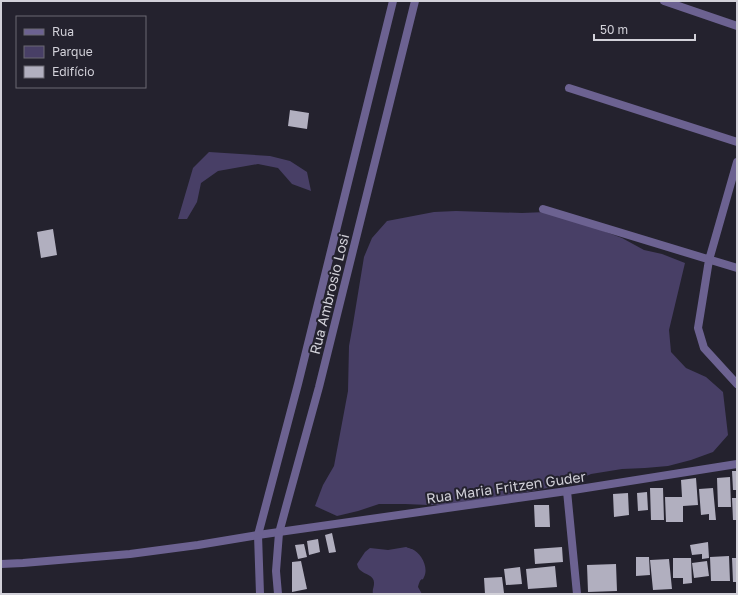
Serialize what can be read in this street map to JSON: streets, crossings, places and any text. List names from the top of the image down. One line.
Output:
{"streets":{"street":["Rua Ambrosio Losi","Rua Maria Fritzen Guder"]},"crossings":[["Rua Ambrosio Losi","Rua Maria Fritzen Guder"]],"legend":["Rua","Parque","Edifício"],"scale_bar":"50 m"}
